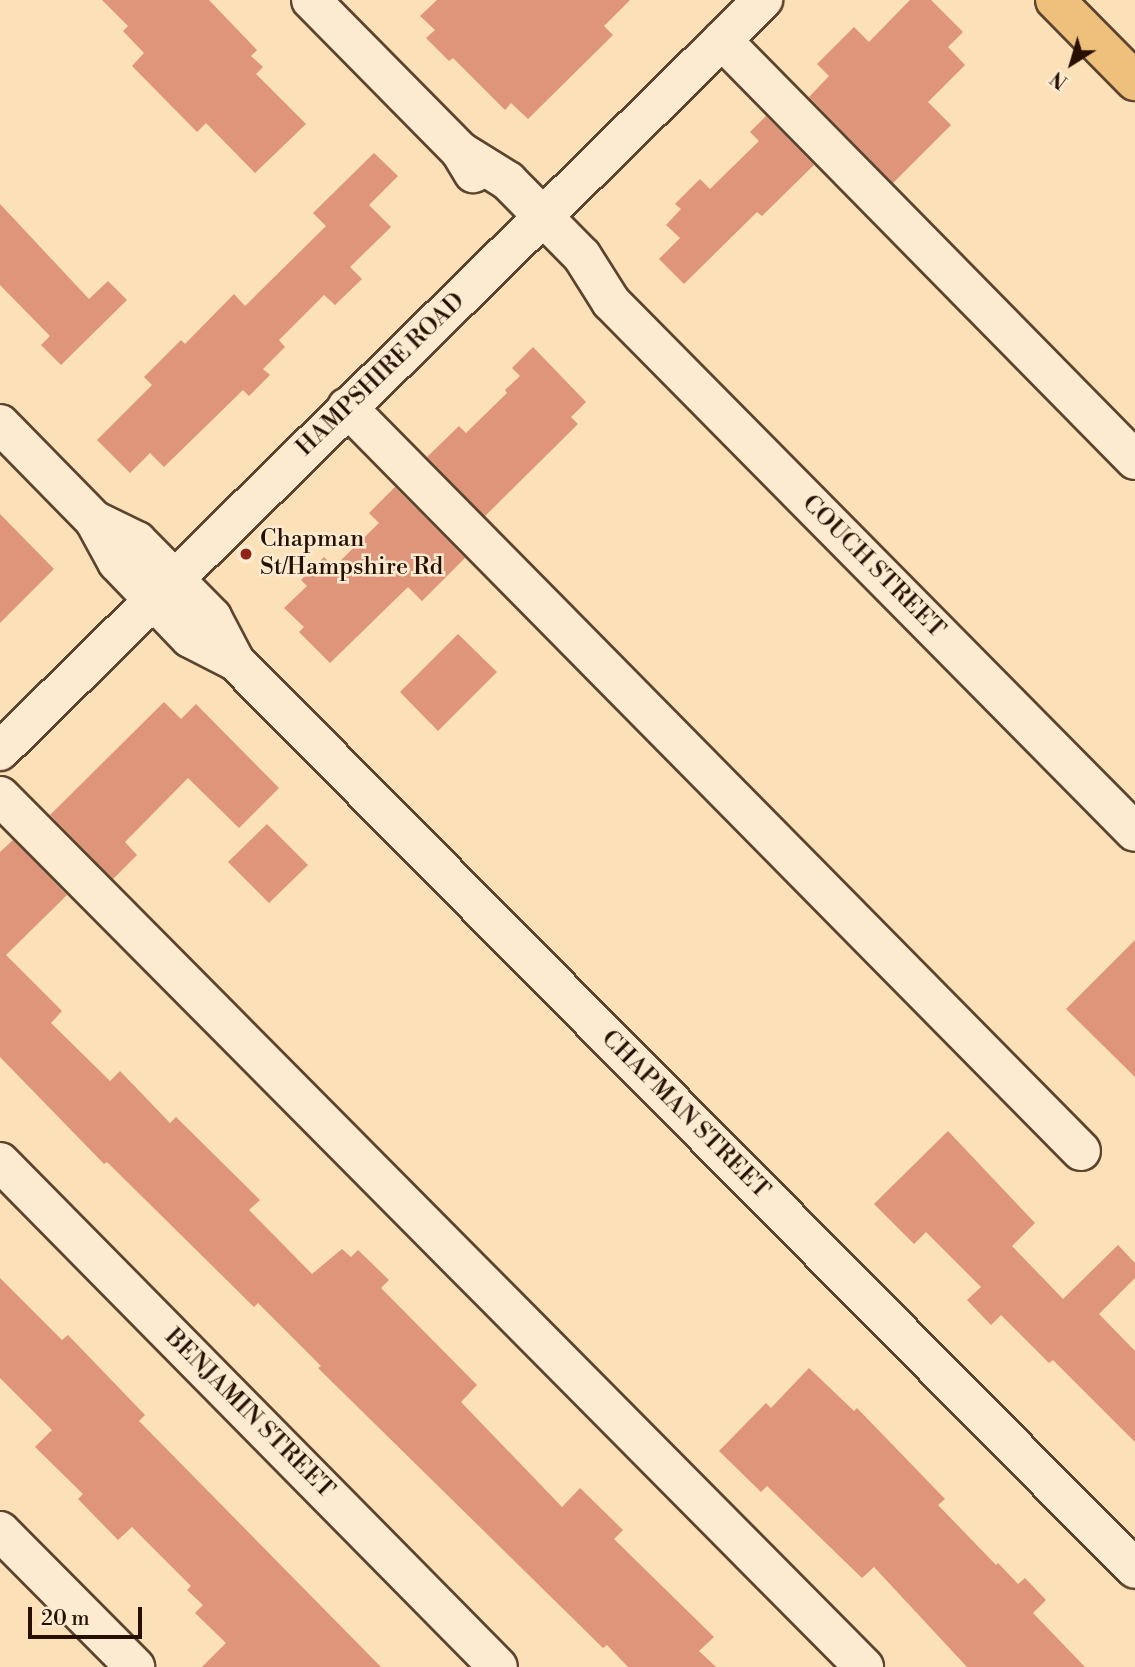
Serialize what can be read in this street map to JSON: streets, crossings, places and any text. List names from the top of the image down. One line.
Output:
{"streets":{"street":["HAMPSHIRE ROAD","COUCH STREET","CHAPMAN STREET","BENJAMIN STREET"]},"crossings":[["HAMPSHIRE ROAD","COUCH STREET"],["HAMPSHIRE ROAD","CHAPMAN STREET"]],"places":["Chapman St/Hampshire Rd"],"scale_bar":"20 m","north":"bottom left"}
